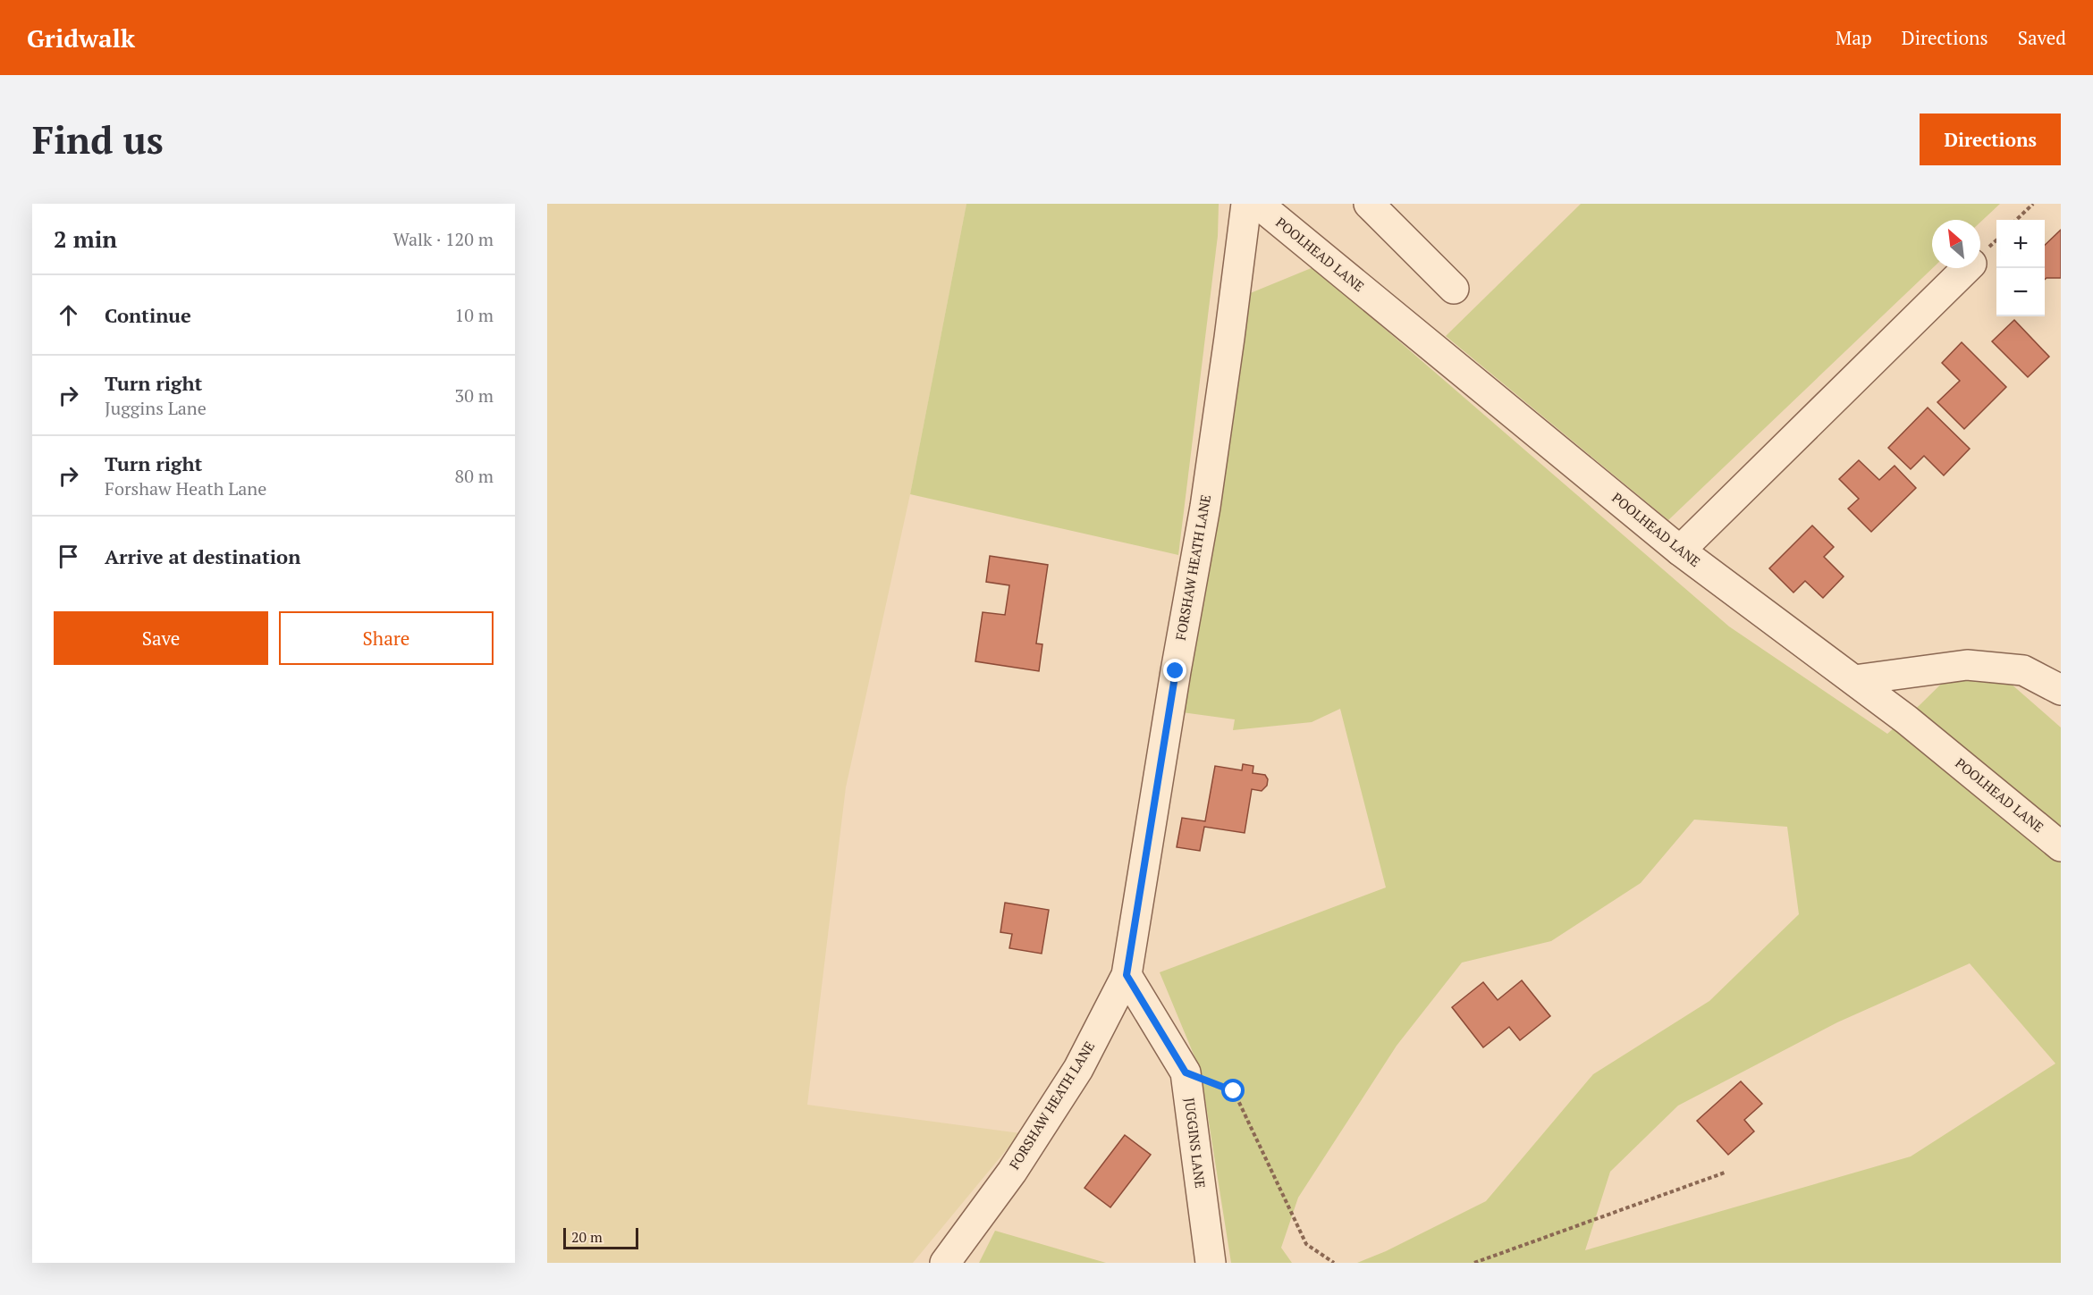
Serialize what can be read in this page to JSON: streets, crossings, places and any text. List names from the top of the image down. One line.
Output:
{"streets":{"street":["POOLHEAD LANE","FORSHAW HEATH LANE","JUGGINS LANE"]},"crossings":[["FORSHAW HEATH LANE","JUGGINS LANE"]],"scale_bar":"20 m","north":"top left","page":{"header":"Gridwalk","nav":["Map","Directions","Saved"],"buttons":["Directions",["Save","Share"]],"title":"Find us","heading":["2 min","Walk · 120 m"],"map_buttons":["+","−"],"list":[["Continue","10 m"],["Turn right","Juggins Lane","30 m"],["Turn right","Forshaw Heath Lane","80 m"],"Arrive at destination"],"scale":"20 m"}}
